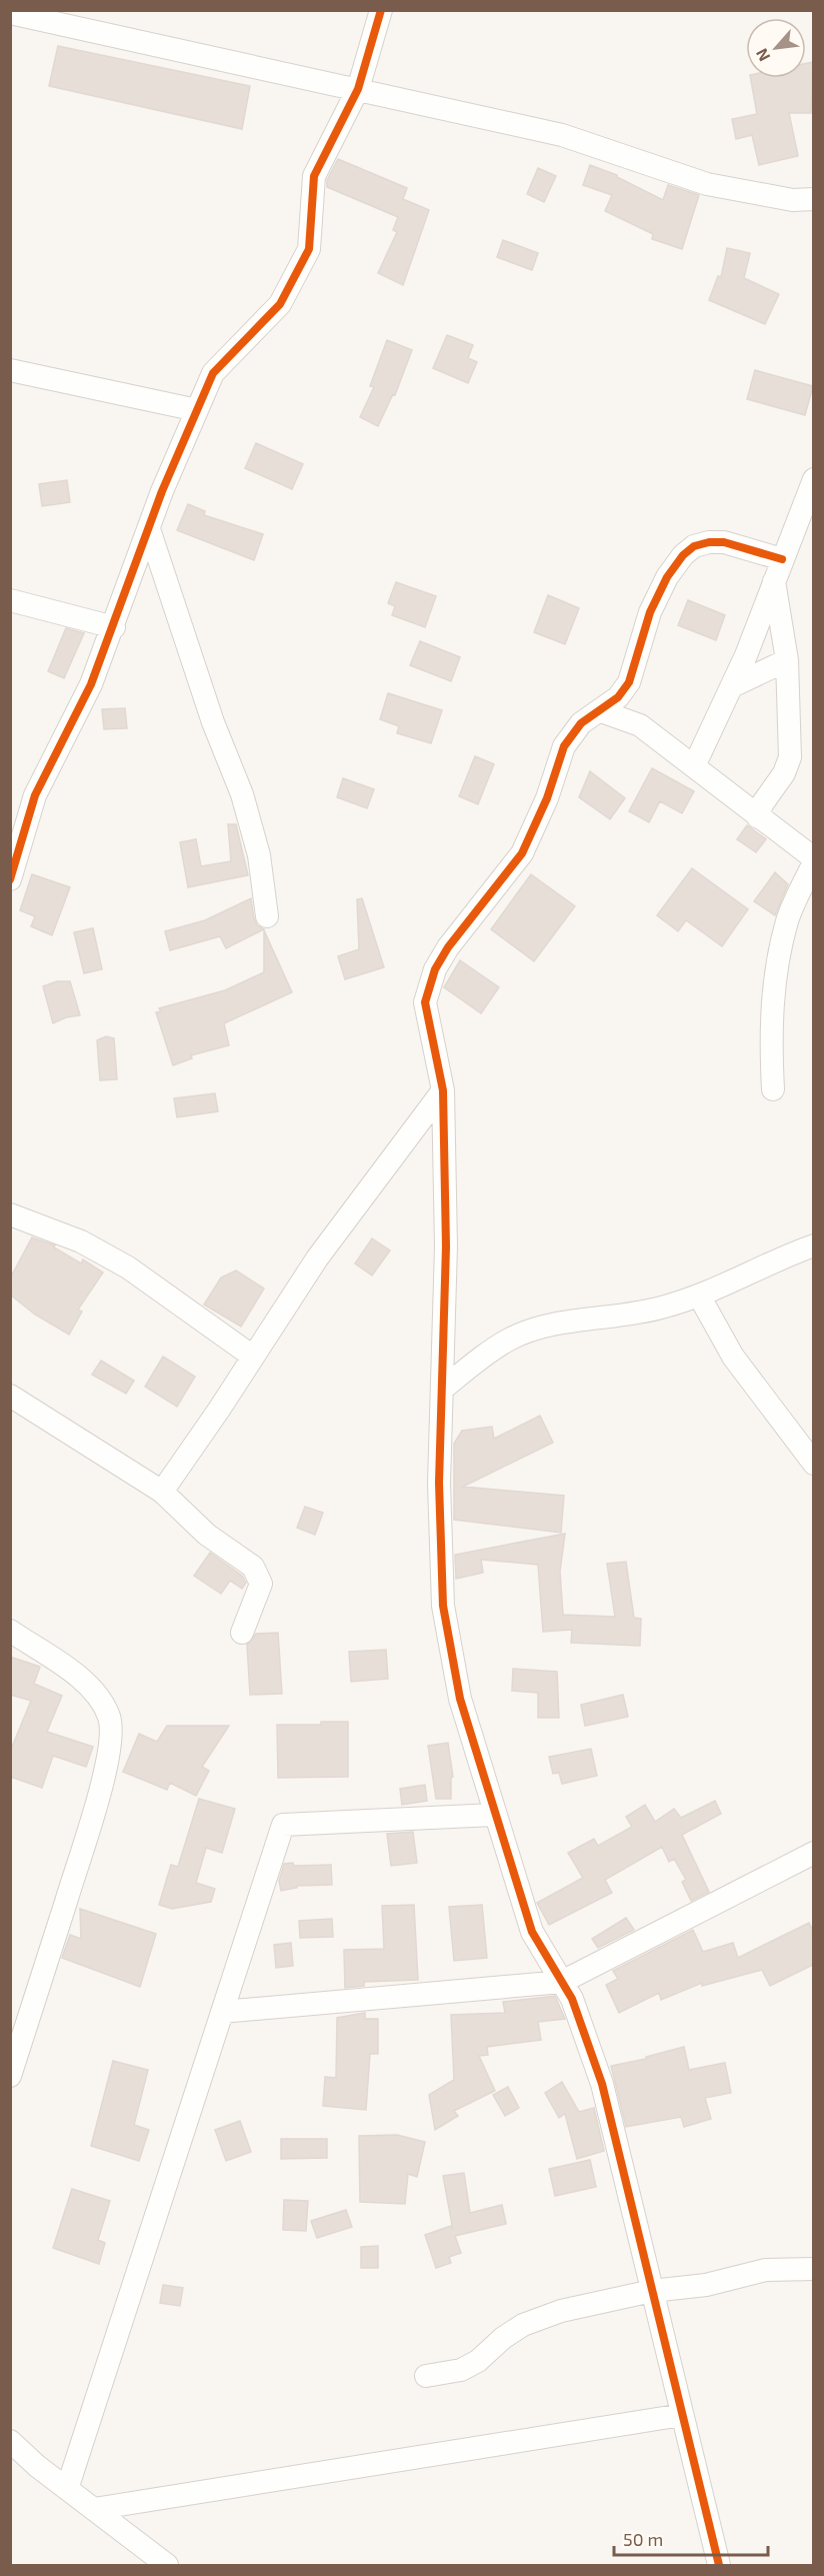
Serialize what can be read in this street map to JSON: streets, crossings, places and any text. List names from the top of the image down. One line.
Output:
{"scale_bar":"50 m","north":"bottom left"}
